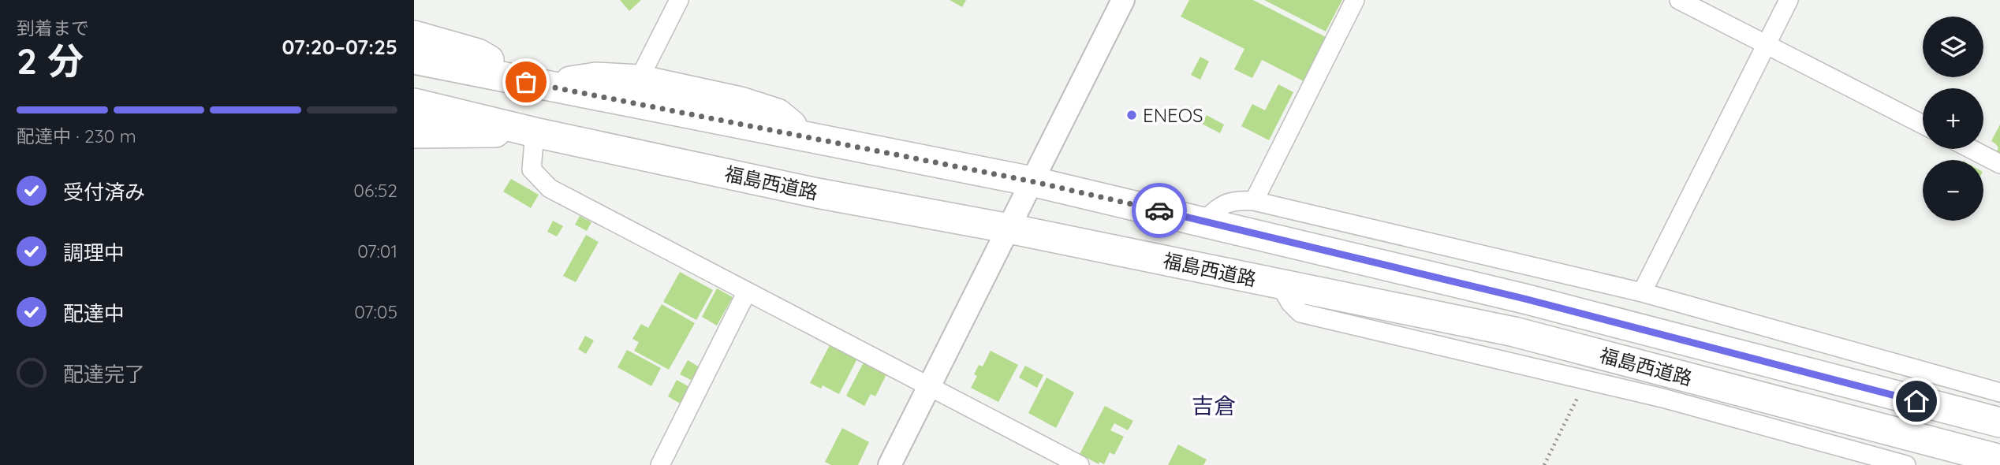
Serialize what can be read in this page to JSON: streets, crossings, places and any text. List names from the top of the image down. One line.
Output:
{"streets":{"highway":["福島西道路"]},"districts":["吉倉"],"places":["ENEOS"],"page":{"heading":["2 分","到着まで","07:20–07:25"],"map_buttons":["+","−"],"bar":"配達中 · 230 m","list":[["受付済み","06:52"],["調理中","07:01"],["配達中","07:05"],"配達完了"]}}
